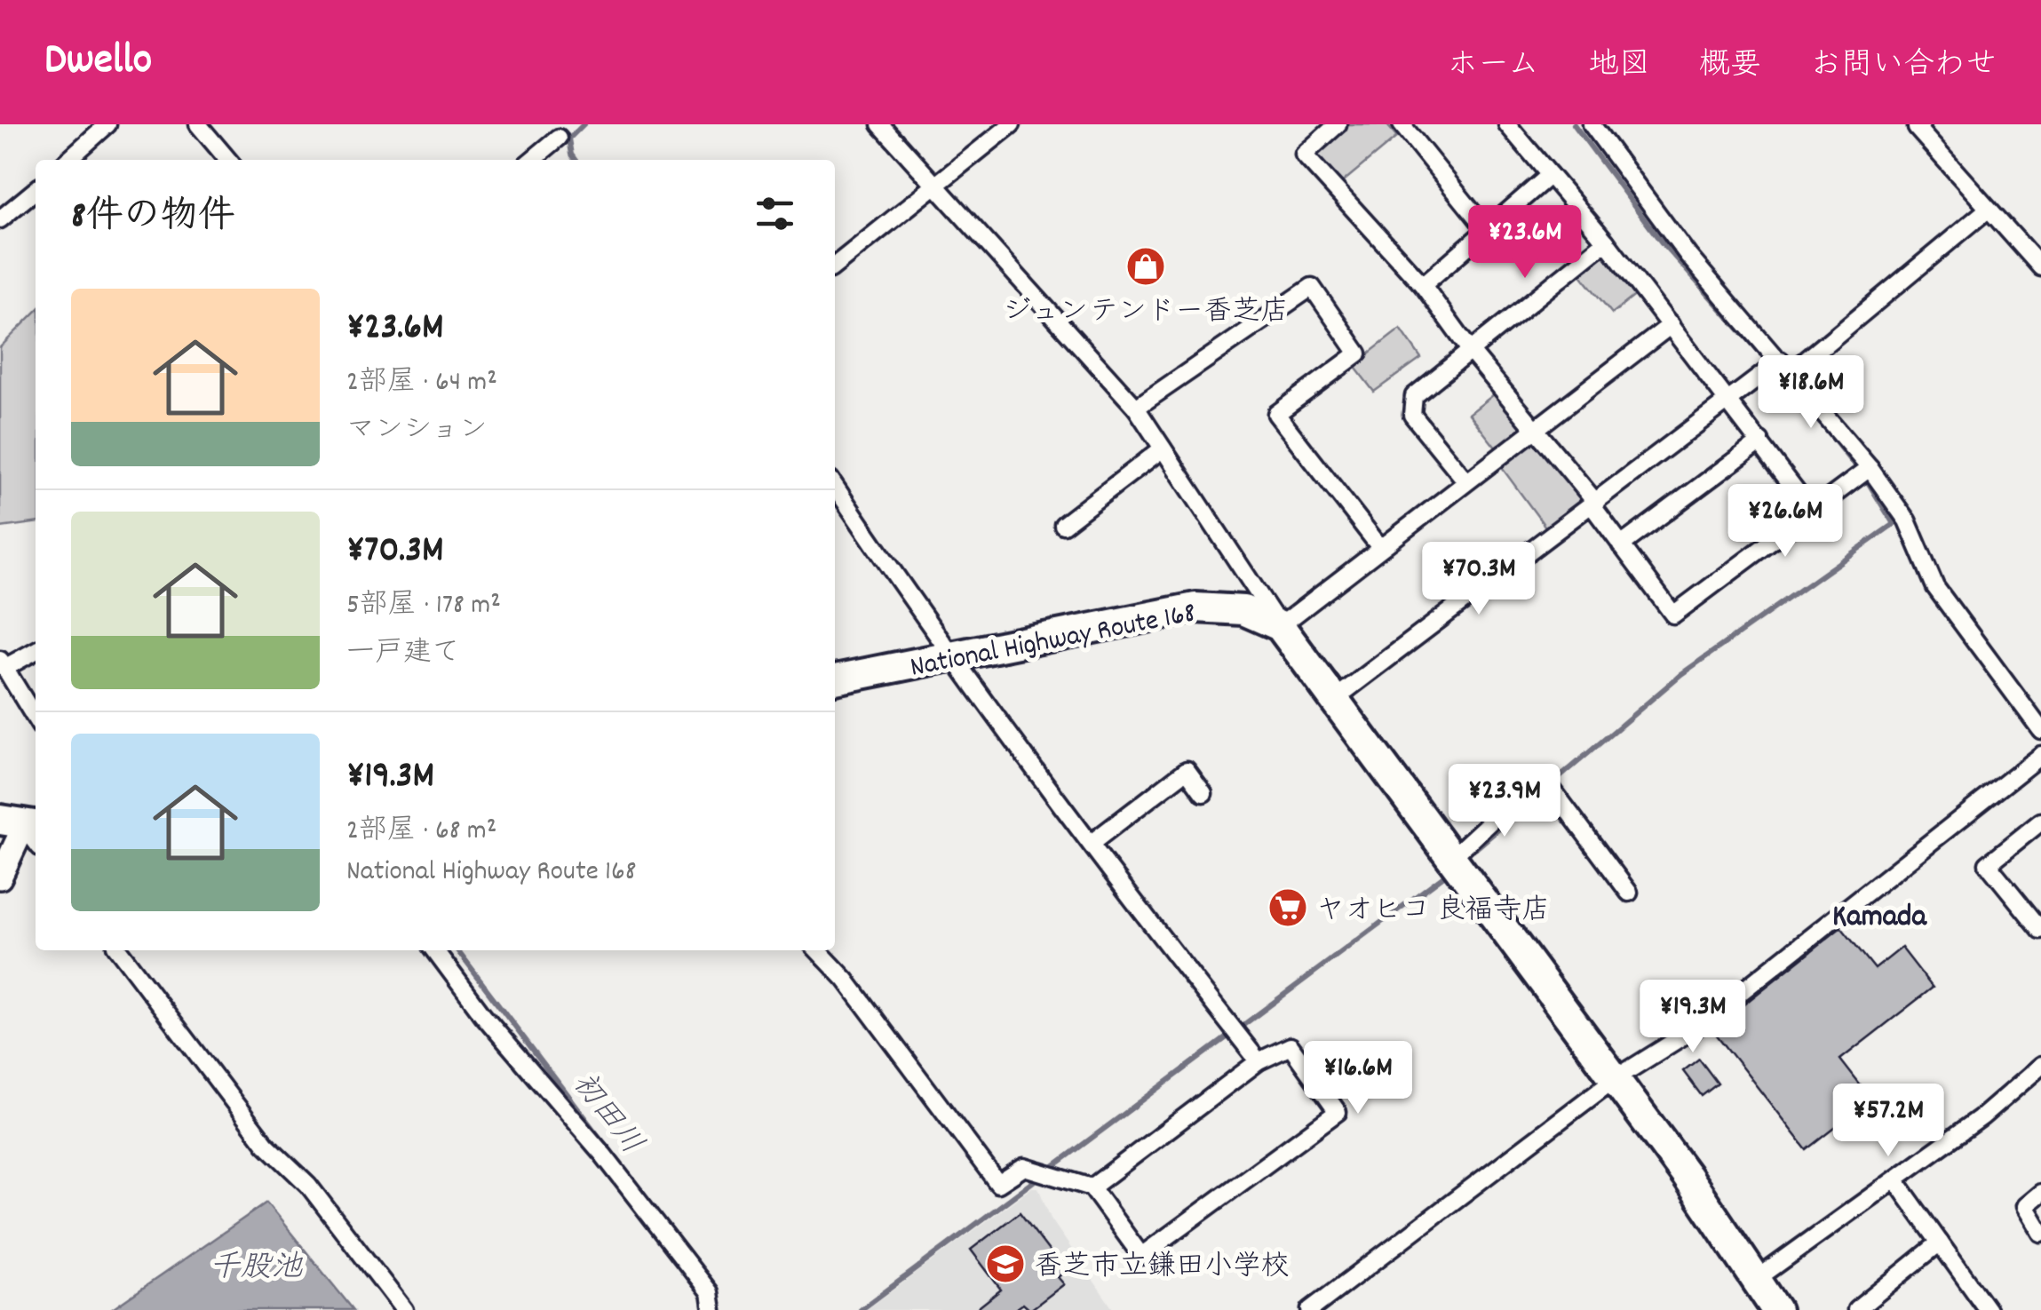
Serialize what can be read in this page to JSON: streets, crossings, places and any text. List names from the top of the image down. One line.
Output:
{"streets":{"highway":["National Highway Route 168"]},"districts":["Kamada"],"water":["初田川","千股池"],"places":{"shop":["ジュンテンドー香芝店"],"supermarket":["ヤオヒコ 良福寺店"],"school or university":["香芝市立鎌田小学校"]},"page":{"header":"Dwello","nav":["ホーム","地図","概要","お問い合わせ"],"heading":"8件の物件","price":["¥23.6M","¥18.6M","¥26.6M","¥70.3M","¥23.9M","¥19.3M","¥16.6M","¥57.2M"],"list":[{"name":"¥23.6M","note":"2部屋 · 64 m² · マンション"},{"name":"¥70.3M","note":"5部屋 · 178 m² · 一戸建て"},{"name":"¥19.3M","note":"2部屋 · 68 m² · National Highway Route 168"}]}}
